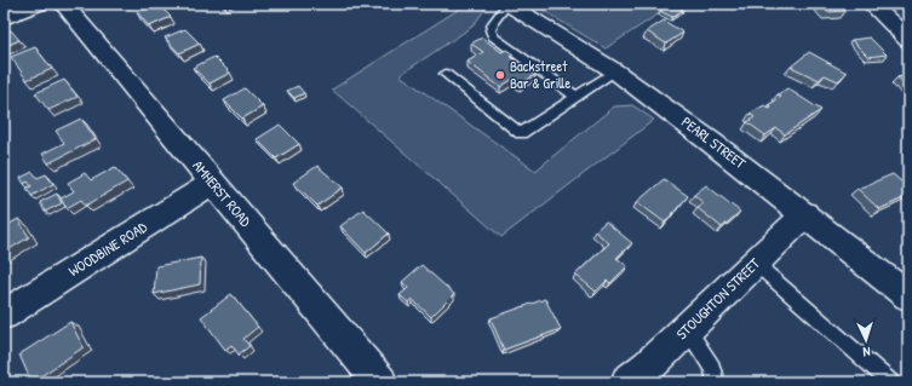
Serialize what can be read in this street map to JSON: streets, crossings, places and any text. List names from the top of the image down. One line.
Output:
{"streets":{"street":["PEARL STREET","AMHERST ROAD","WOODBINE ROAD","STOUGHTON STREET"]},"crossings":[["PEARL STREET","STOUGHTON STREET"],["AMHERST ROAD","WOODBINE ROAD"]],"places":["Backstreet Bar & Grille"],"north":"bottom"}
